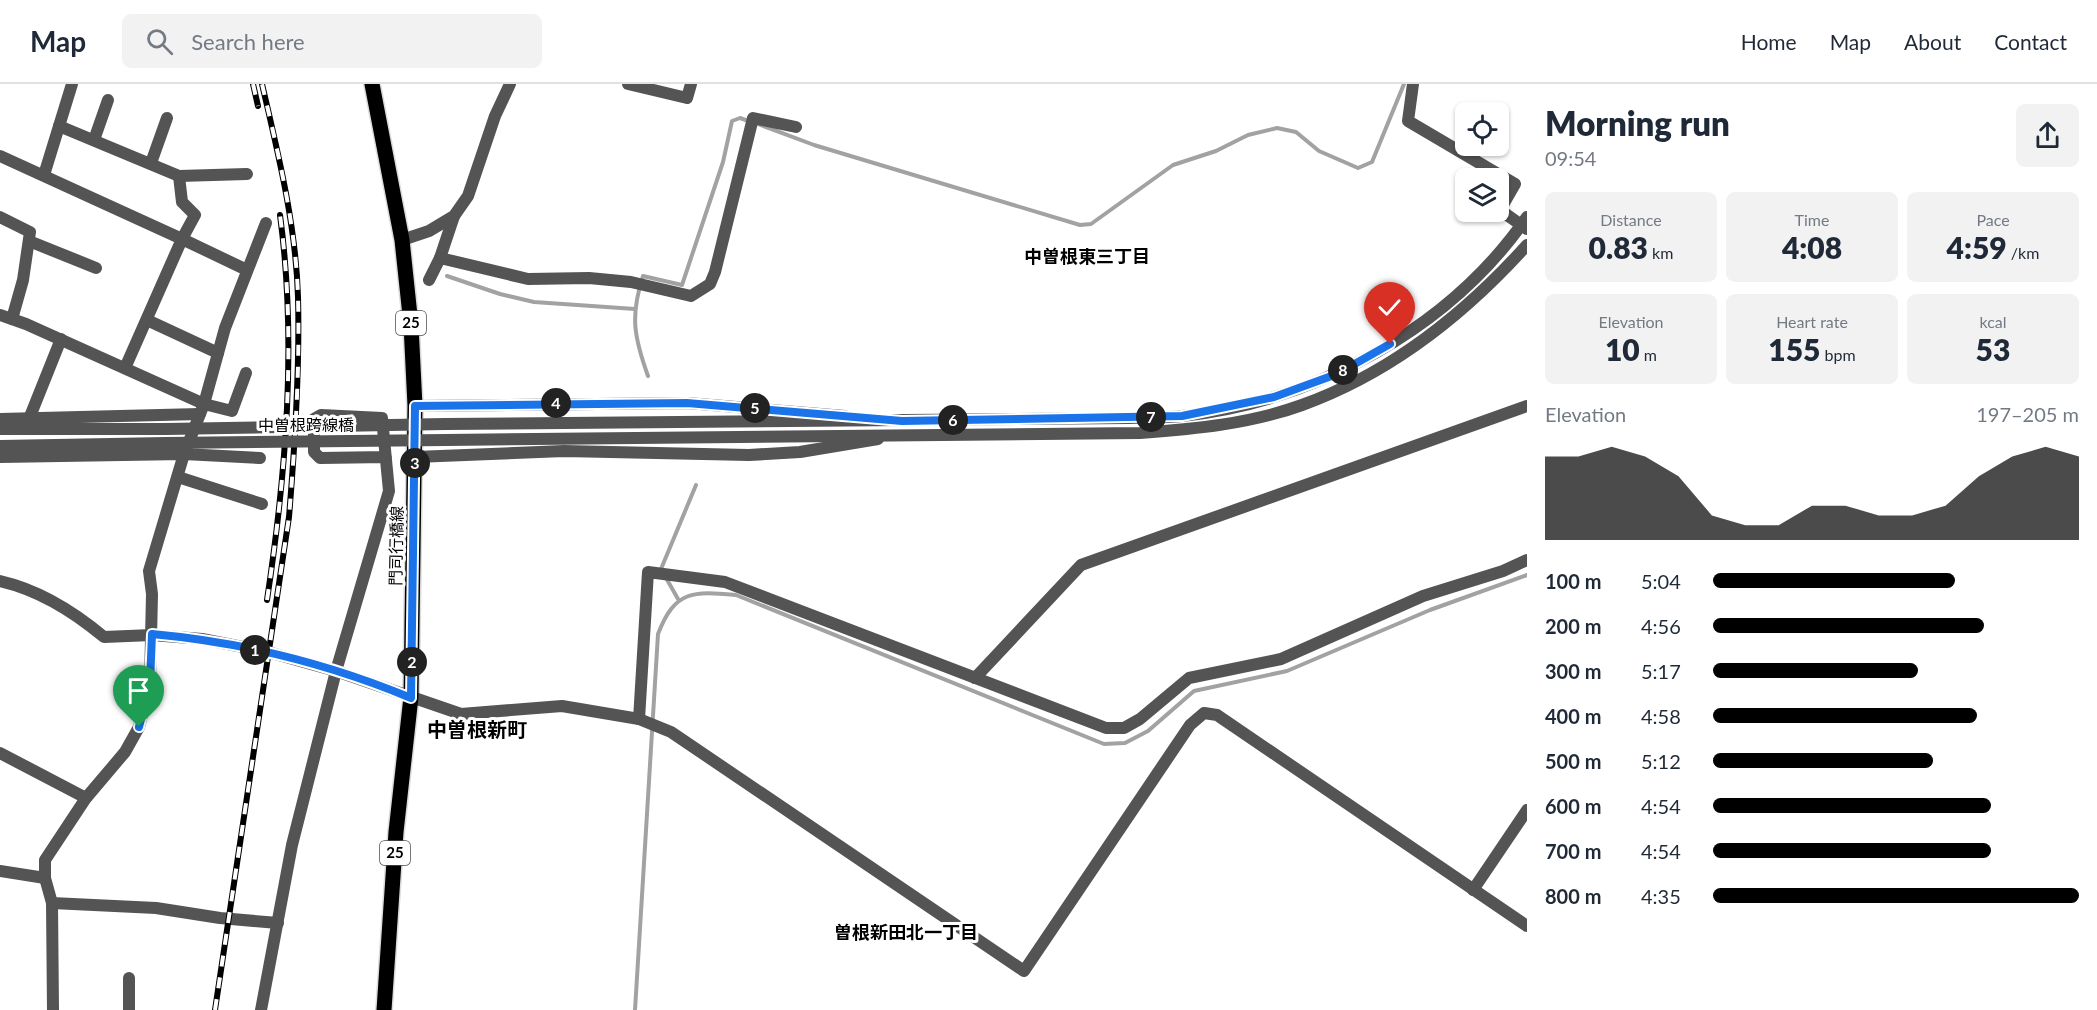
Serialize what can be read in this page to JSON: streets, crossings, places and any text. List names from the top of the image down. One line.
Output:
{"streets":{"main road":["25","門司行橋線"],"street":["中曽根跨線橋"]},"districts":["中曽根東三丁目","中曽根新町","曽根新田北一丁目"],"page":{"header":"Map","search":"Search here","nav":["Home","Map","About","Contact"],"heading":["Morning run","09:54"],"stats":[["Distance","0.83 km"],["Time","4:08"],["Pace","4:59 /km"],["Elevation","10 m"],["Heart rate","155 bpm"],["kcal","53"]],"pins":["8","4","5","7","6","3","1","2"],"chart":["Elevation","197–205 m"],"list":[{"name":"100 m","note":"5:04"},{"name":"200 m","note":"4:56"},{"name":"300 m","note":"5:17"},{"name":"400 m","note":"4:58"},{"name":"500 m","note":"5:12"},{"name":"600 m","note":"4:54"},{"name":"700 m","note":"4:54"},{"name":"800 m","note":"4:35"}]}}
